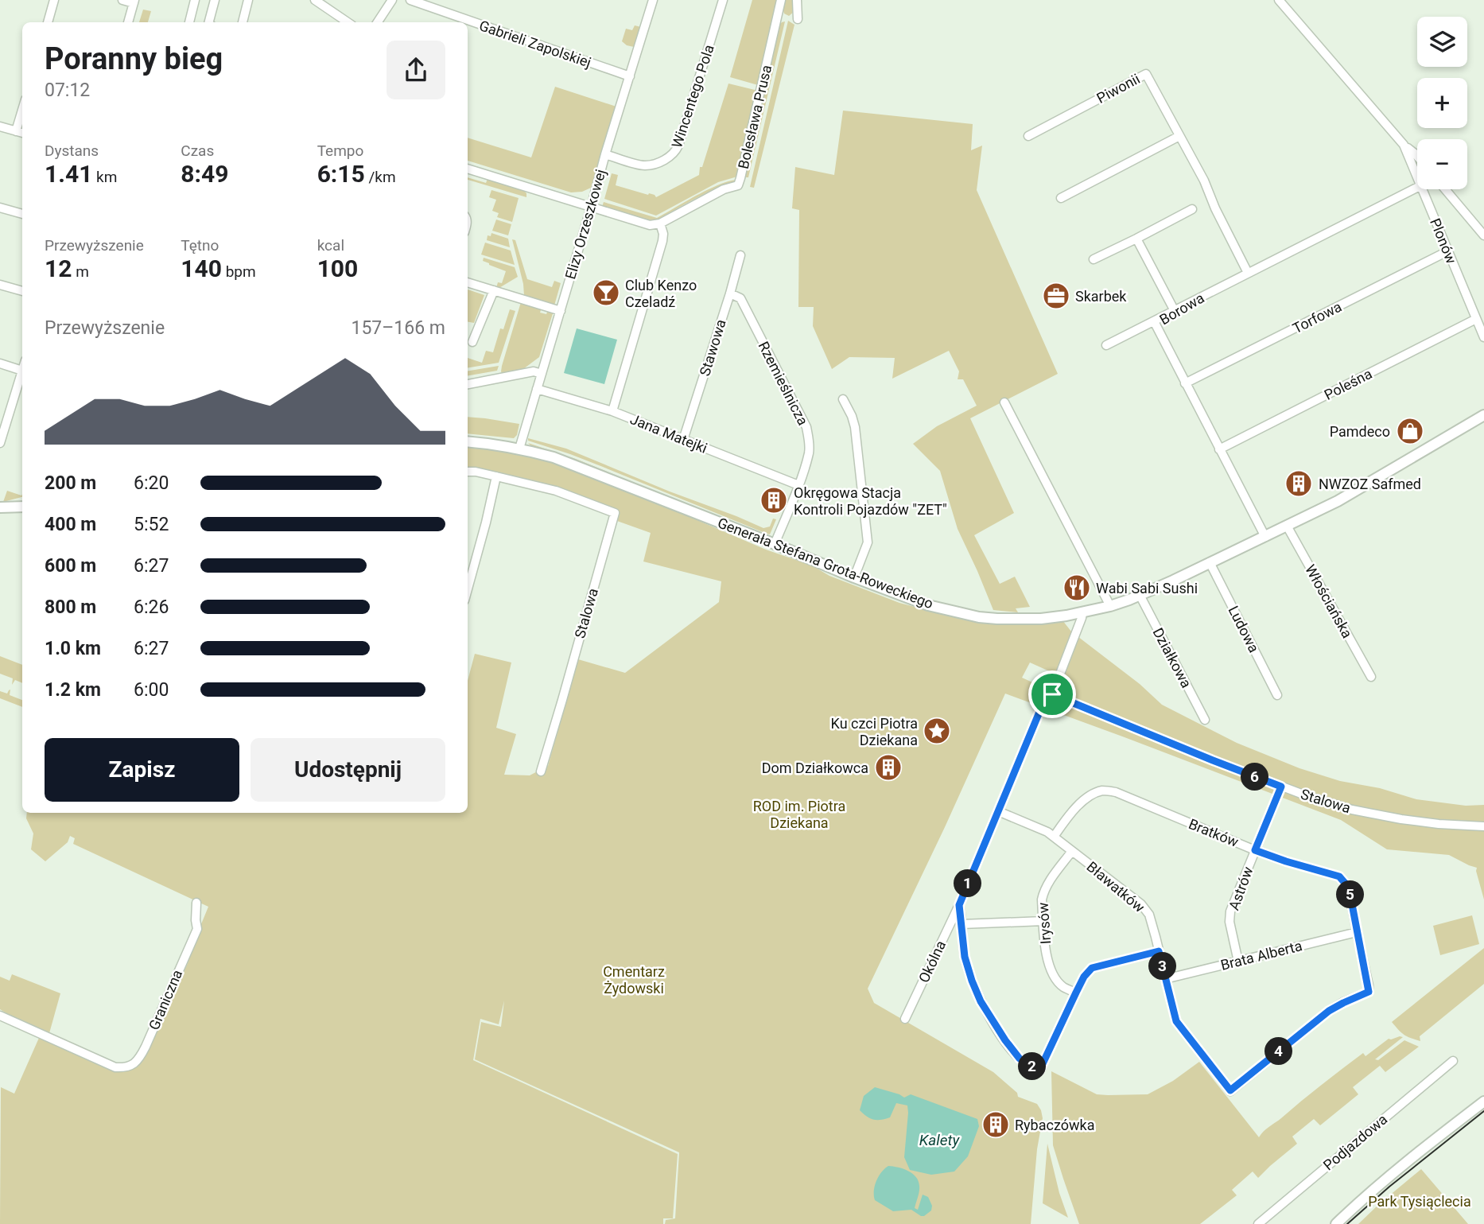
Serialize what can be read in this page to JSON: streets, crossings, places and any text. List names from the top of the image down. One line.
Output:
{"streets":{"street":["Gabrieli Zapolskiej","Piwonii","Wincentego Pola","Bolesława Prusa","Elizy Orzeszkowej","Plonów","Borowa","Torfowa","Stawowa","Rzemieślnicza","Poleśna","Jana Matejki","Generała Stefana Grota-Roweckiego","Włościańska","Stalowa","Ludowa","Działkowa","Bratków","Bławatków","Astrów","Irysów","Brata Alberta","Okólna","Graniczna","Podjazdowa"]},"crossings":[["Gabrieli Zapolskiej","Elizy Orzeszkowej"],["Piwonii","Borowa"],["Wincentego Pola","Elizy Orzeszkowej"],["Elizy Orzeszkowej","Jana Matejki"],["Elizy Orzeszkowej","Generała Stefana Grota-Roweckiego"],["Plonów","Torfowa"],["Plonów","Poleśna"],["Borowa","Torfowa"],["Borowa","Poleśna"],["Borowa","Generała Stefana Grota-Roweckiego"],["Stawowa","Rzemieślnicza"],["Stawowa","Jana Matejki"],["Rzemieślnicza","Jana Matejki"],["Rzemieślnicza","Generała Stefana Grota-Roweckiego"],["Generała Stefana Grota-Roweckiego","Włościańska"],["Generała Stefana Grota-Roweckiego","Ludowa"],["Generała Stefana Grota-Roweckiego","Działkowa"],["Generała Stefana Grota-Roweckiego","Okólna"],["Stalowa","Astrów"],["Stalowa","Okólna"],["Bratków","Bławatków"],["Bratków","Astrów"],["Bratków","Brata Alberta"],["Bławatków","Irysów"],["Bławatków","Brata Alberta"],["Bławatków","Okólna"],["Astrów","Brata Alberta"],["Irysów","Okólna"]],"water":["Kalety"],"parks":["ROD im. Piotra Dziekana","Cmentarz Żydowski","Park Tysiąclecia"],"places":{"bar":["Club Kenzo Czeladź"],"office":["Skarbek"],"shop":["Pamdeco"],"building":["NWZOZ Safmed","Okręgowa Stacja Kontroli Pojazdów \"ZET\"","Dom Działkowca","Rybaczówka"],"restaurant":["Wabi Sabi Sushi"],"place":["Ku czci Piotra Dziekana"]},"page":{"map_buttons":["+","−"],"heading":["Poranny bieg","07:12"],"stats":[["Dystans","1.41 km"],["Czas","8:49"],["Tempo","6:15 /km"],["Przewyższenie","12 m"],["Tętno","140 bpm"],["kcal","100"]],"chart":["Przewyższenie","157–166 m"],"list":[{"name":"200 m","note":"6:20"},{"name":"400 m","note":"5:52"},{"name":"600 m","note":"6:27"},{"name":"800 m","note":"6:26"},{"name":"1.0 km","note":"6:27"},{"name":"1.2 km","note":"6:00"}],"buttons":["Zapisz","Udostępnij"],"pins":["6","1","5","3","4","2"]}}
